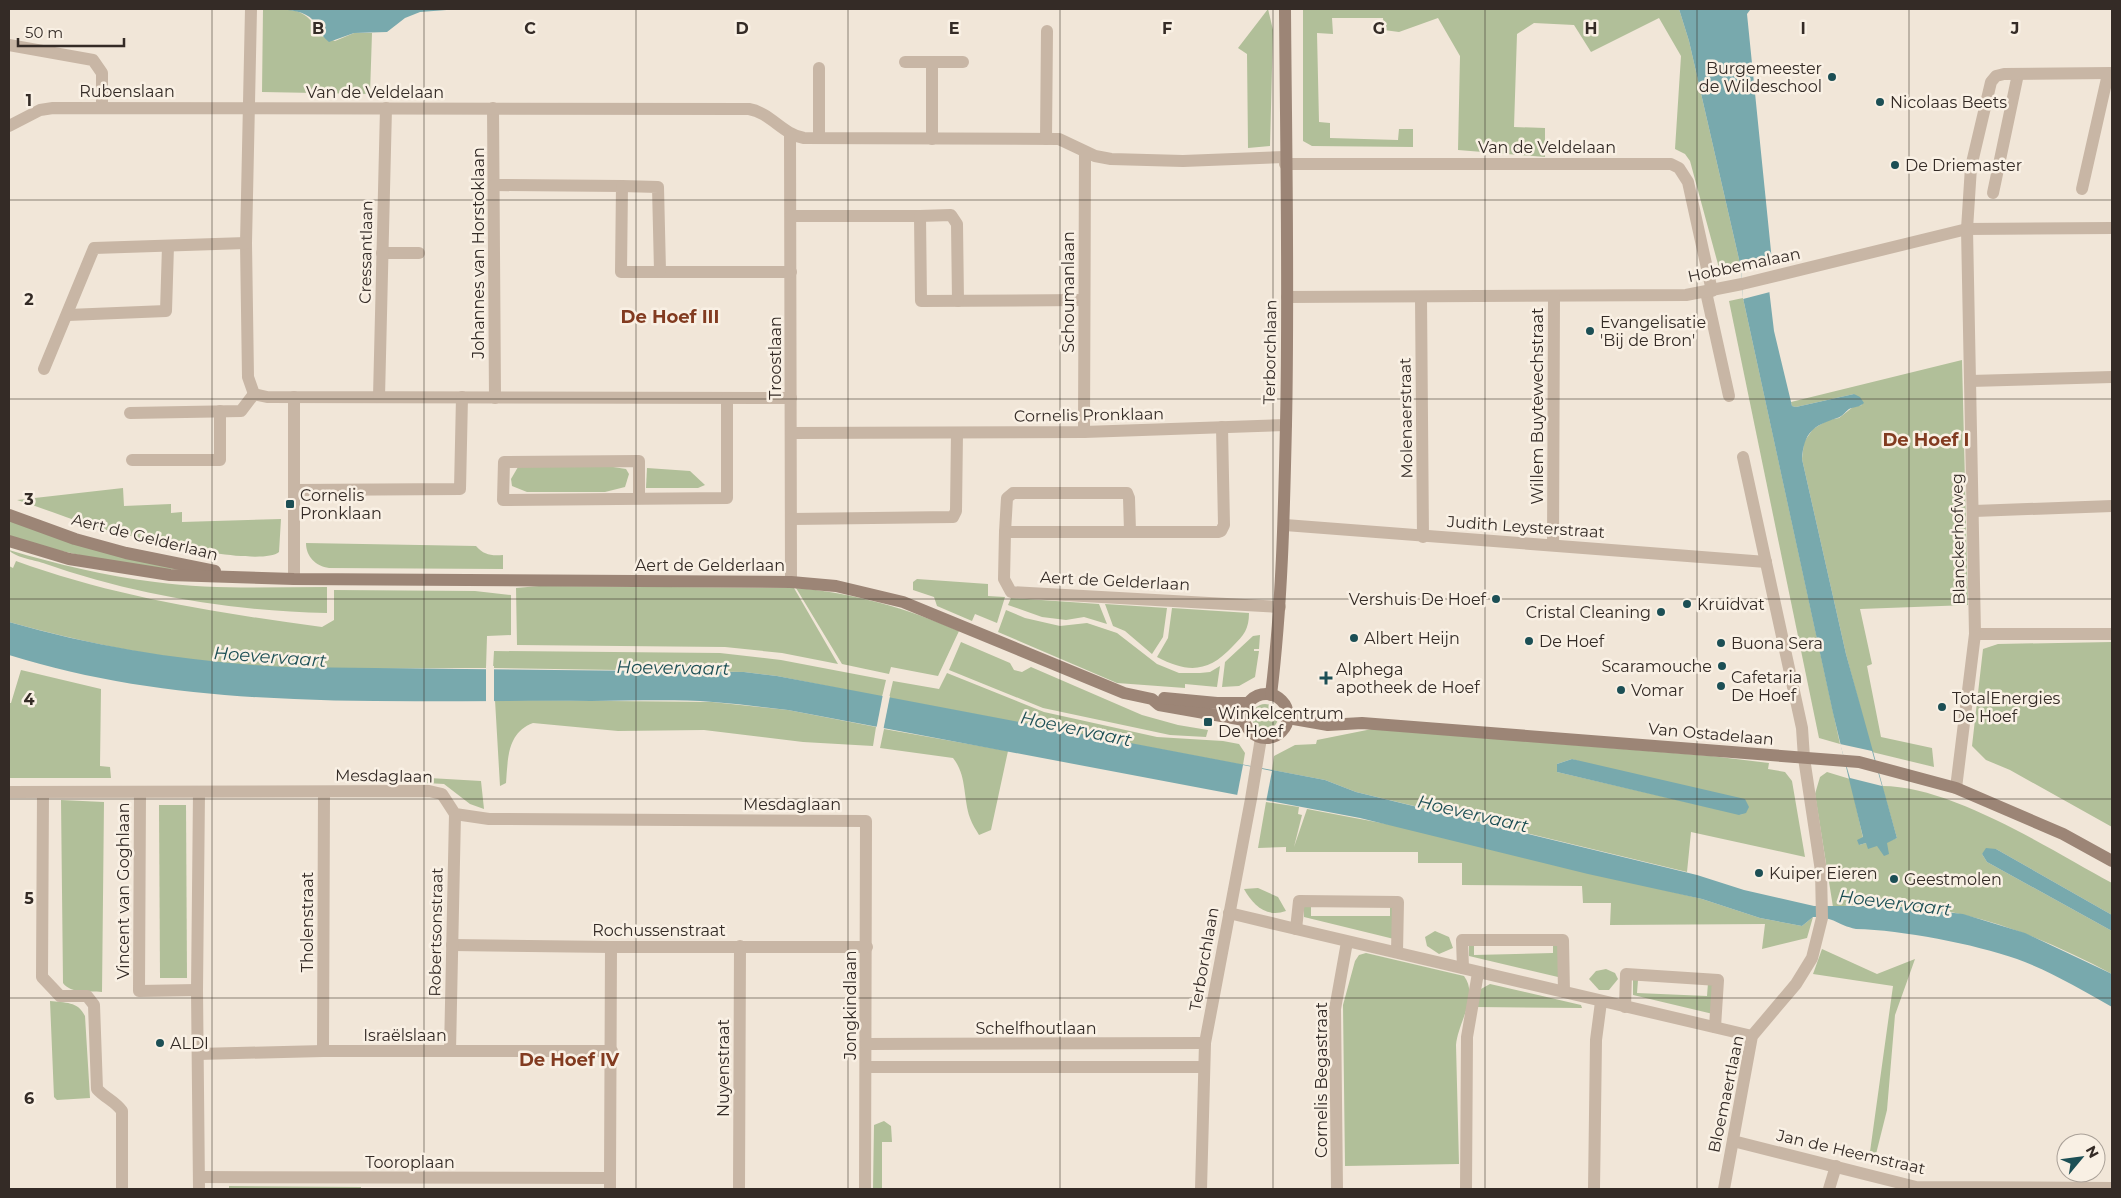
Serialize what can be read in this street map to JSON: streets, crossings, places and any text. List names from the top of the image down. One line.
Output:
{"streets":{"street":["Rubenslaan","Van de Veldelaan","Cressantlaan","Johannes van Horstoklaan","Hobbemalaan","Schoumanlaan","Terborchlaan","Troostlaan","Willem Buytewechstraat","Cornelis Pronklaan","Molenaerstraat","Judith Leysterstraat","Aert de Gelderlaan","Blanckerhofweg","Van Ostadelaan","Mesdaglaan","Vincent van Goghlaan","Tholenstraat","Rochussenstraat","Robertsonstraat","Jongkindlaan","Schelfhoutlaan","Israëlslaan","Nuyenstraat","Cornelis Begastraat","Bloemaertlaan","Jan de Heemstraat","Tooroplaan"]},"crossings":[["Rubenslaan","Van de Veldelaan"],["Van de Veldelaan","Cressantlaan"],["Van de Veldelaan","Johannes van Horstoklaan"],["Van de Veldelaan","Hobbemalaan"],["Van de Veldelaan","Schoumanlaan"],["Van de Veldelaan","Terborchlaan"],["Van de Veldelaan","Troostlaan"],["Hobbemalaan","Terborchlaan"],["Hobbemalaan","Willem Buytewechstraat"],["Hobbemalaan","Molenaerstraat"],["Hobbemalaan","Blanckerhofweg"],["Schoumanlaan","Cornelis Pronklaan"],["Terborchlaan","Cornelis Pronklaan"],["Terborchlaan","Judith Leysterstraat"],["Terborchlaan","Aert de Gelderlaan"],["Terborchlaan","Van Ostadelaan"],["Terborchlaan","Schelfhoutlaan"],["Troostlaan","Cornelis Pronklaan"],["Troostlaan","Aert de Gelderlaan"],["Willem Buytewechstraat","Judith Leysterstraat"],["Molenaerstraat","Judith Leysterstraat"],["Aert de Gelderlaan","Van Ostadelaan"],["Blanckerhofweg","Van Ostadelaan"],["Van Ostadelaan","Bloemaertlaan"],["Mesdaglaan","Vincent van Goghlaan"],["Mesdaglaan","Tholenstraat"],["Mesdaglaan","Robertsonstraat"],["Mesdaglaan","Jongkindlaan"],["Tholenstraat","Israëlslaan"],["Rochussenstraat","Robertsonstraat"],["Rochussenstraat","Jongkindlaan"],["Rochussenstraat","Nuyenstraat"],["Robertsonstraat","Israëlslaan"],["Jongkindlaan","Schelfhoutlaan"],["Bloemaertlaan","Jan de Heemstraat"]],"districts":["De Hoef III","De Hoef I","De Hoef IV"],"water":["Hoevervaart"],"places":{"other":["Burgemeester de Wildeschool","Nicolaas Beets","De Driemaster","Evangelisatie 'Bij de Bron'","Vershuis De Hoef","Kruidvat","Cristal Cleaning","Albert Heijn","De Hoef","Buona Sera","Scaramouche","Cafetaria De Hoef","Vomar","TotalEnergies De Hoef","Kuiper Eieren","Geestmolen","ALDI"],"transit":["Cornelis Pronklaan","Winkelcentrum De Hoef"],"health":["Alphega apotheek de Hoef"]},"scale_bar":"50 m","north":"top right","grid":{"columns":["B","C","D","E","F","G","H","I","J"],"rows":["1","2","3","4","5","6"]}}
